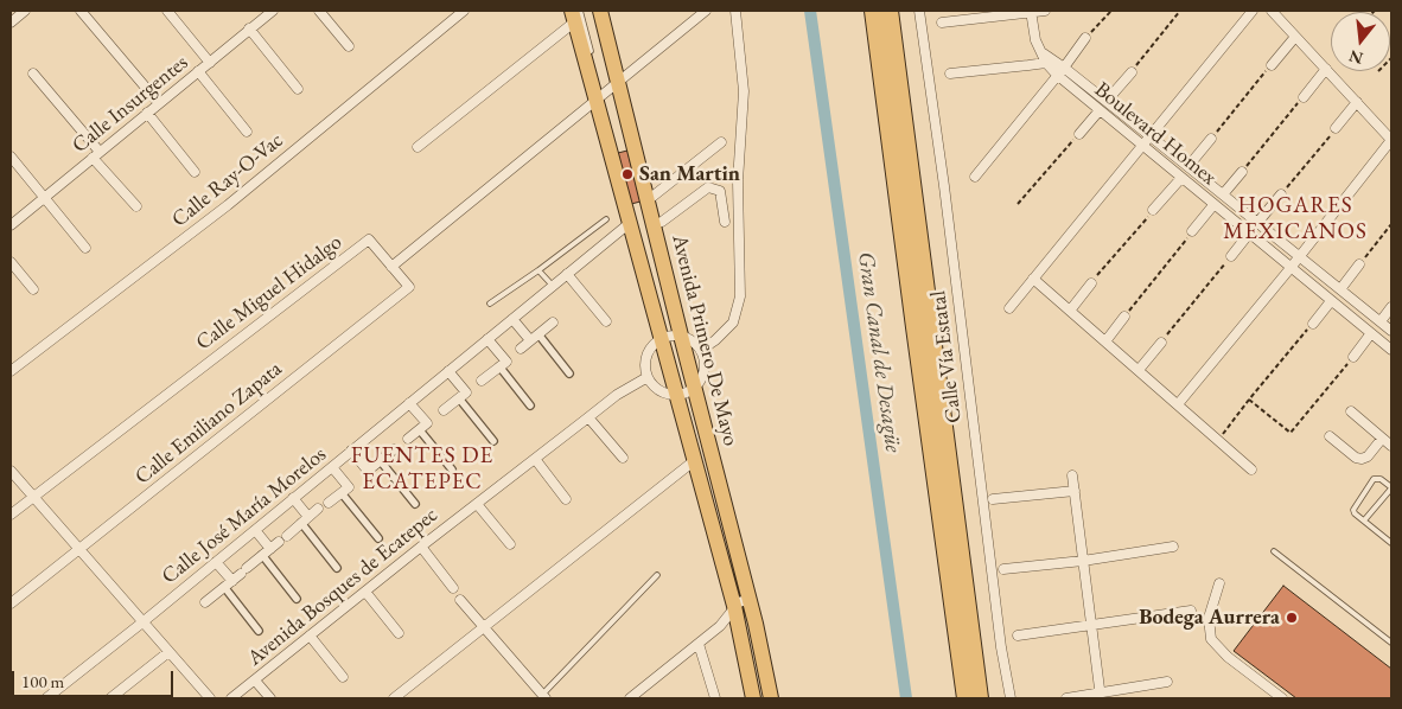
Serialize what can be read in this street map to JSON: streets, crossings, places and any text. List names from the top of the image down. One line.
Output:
{"streets":{"highway":["Avenida Primero De Mayo"],"street":["Calle Insurgentes","Boulevard Homex","Calle Ray-O-Vac","Calle Miguel Hidalgo","Calle Vía Estatal","Calle Emiliano Zapata","Calle José María Morelos","Avenida Bosques de Ecatepec"]},"crossings":[["Calle Miguel Hidalgo","Calle Emiliano Zapata"],["Avenida Primero De Mayo","Calle José María Morelos"],["Avenida Primero De Mayo","Avenida Bosques de Ecatepec"]],"districts":["HOGARES MEXICANOS","FUENTES DE ECATEPEC"],"water":["Gran Canal de Desagüe"],"places":["San Martin","Bodega Aurrera"],"scale_bar":"100 m","north":"bottom"}
